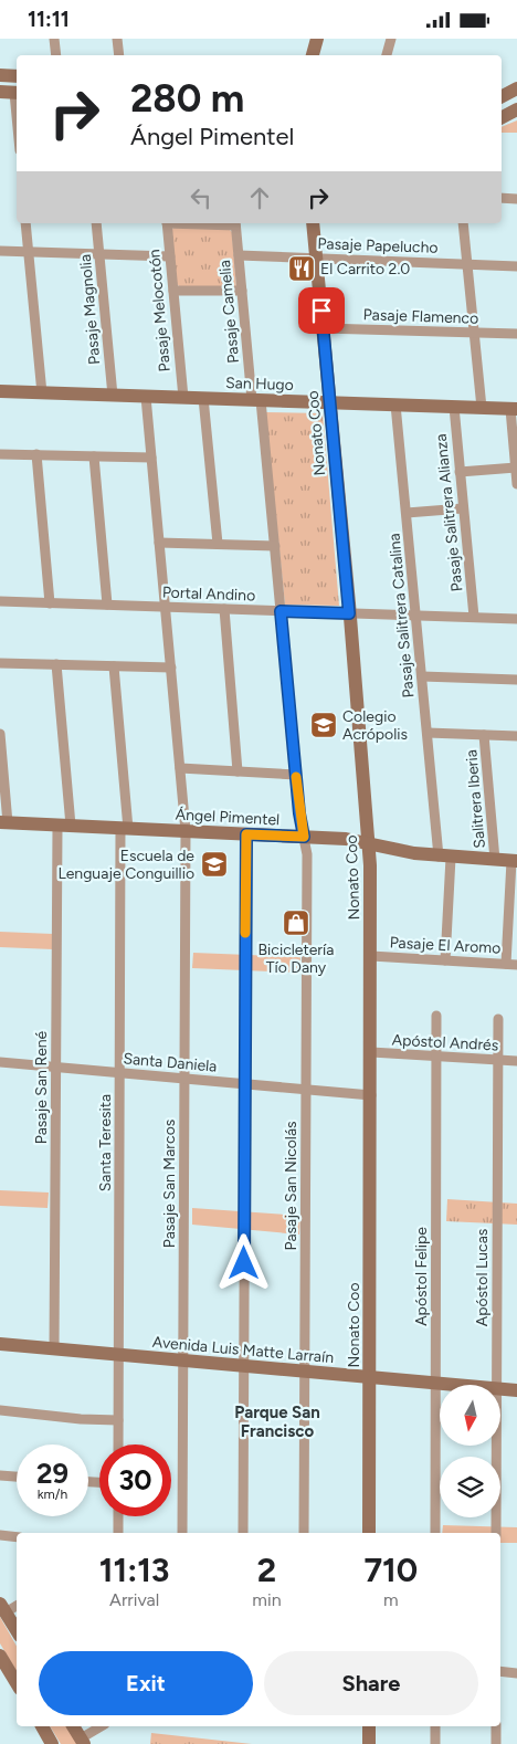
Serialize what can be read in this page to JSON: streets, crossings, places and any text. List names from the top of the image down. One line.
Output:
{"streets":{"street":["Pasaje Papelucho","Pasaje Magnolia","Pasaje Melocotón","Pasaje Camelia","Pasaje Flamenco","San Hugo","Nonato Coo","Pasaje Salitrera Alianza","Portal Andino","Pasaje Salitrera Catalina","Salitrera Iberia","Ángel Pimentel","Pasaje El Aromo","Apóstol Andrés","Santa Daniela","Pasaje San René","Santa Teresita","Pasaje San Marcos","Pasaje San Nicolás","Apóstol Felipe","Apóstol Lucas","Avenida Luis Matte Larraín"]},"crossings":[["Pasaje Papelucho","Pasaje Camelia"],["Pasaje Papelucho","Nonato Coo"],["Pasaje Magnolia","San Hugo"],["Pasaje Melocotón","San Hugo"],["Pasaje Camelia","San Hugo"],["Pasaje Camelia","Portal Andino"],["Pasaje Camelia","Pasaje San Nicolás"],["Pasaje Flamenco","Nonato Coo"],["San Hugo","Nonato Coo"],["San Hugo","Pasaje Salitrera Alianza"],["San Hugo","Pasaje Salitrera Catalina"],["San Hugo","Pasaje San Marcos"],["Nonato Coo","Portal Andino"],["Nonato Coo","Ángel Pimentel"],["Nonato Coo","Pasaje El Aromo"],["Nonato Coo","Apóstol Andrés"],["Nonato Coo","Santa Daniela"],["Nonato Coo","Avenida Luis Matte Larraín"],["Pasaje Salitrera Alianza","Portal Andino"],["Portal Andino","Pasaje Salitrera Catalina"],["Portal Andino","Pasaje San Marcos"],["Portal Andino","Pasaje San Nicolás"],["Pasaje Salitrera Catalina","Ángel Pimentel"],["Pasaje Salitrera Catalina","Pasaje El Aromo"],["Salitrera Iberia","Ángel Pimentel"],["Ángel Pimentel","Pasaje San René"],["Ángel Pimentel","Santa Teresita"],["Ángel Pimentel","Pasaje San Marcos"],["Ángel Pimentel","Pasaje San Nicolás"],["Apóstol Andrés","Apóstol Felipe"],["Apóstol Andrés","Apóstol Lucas"],["Santa Daniela","Pasaje San René"],["Santa Daniela","Santa Teresita"],["Santa Daniela","Pasaje San Marcos"],["Santa Daniela","Pasaje San Nicolás"],["Pasaje San René","Avenida Luis Matte Larraín"],["Santa Teresita","Avenida Luis Matte Larraín"],["Pasaje San Marcos","Avenida Luis Matte Larraín"],["Pasaje San Nicolás","Avenida Luis Matte Larraín"],["Apóstol Felipe","Avenida Luis Matte Larraín"]],"districts":["Parque San Francisco"],"places":{"restaurant":["El Carrito 2.0"],"school or university":["Colegio Acrópolis","Escuela de Lenguaje Conguillio"],"shop":["Bicicletería Tío Dany"]},"north":"bottom","page":{"status":"11:11","turn":["280 m","Ángel Pimentel"],"speed":"29 km/h","limit":"30","eta":["11:13","Arrival","2","min","710","m"],"buttons":["Exit","Share"]}}
